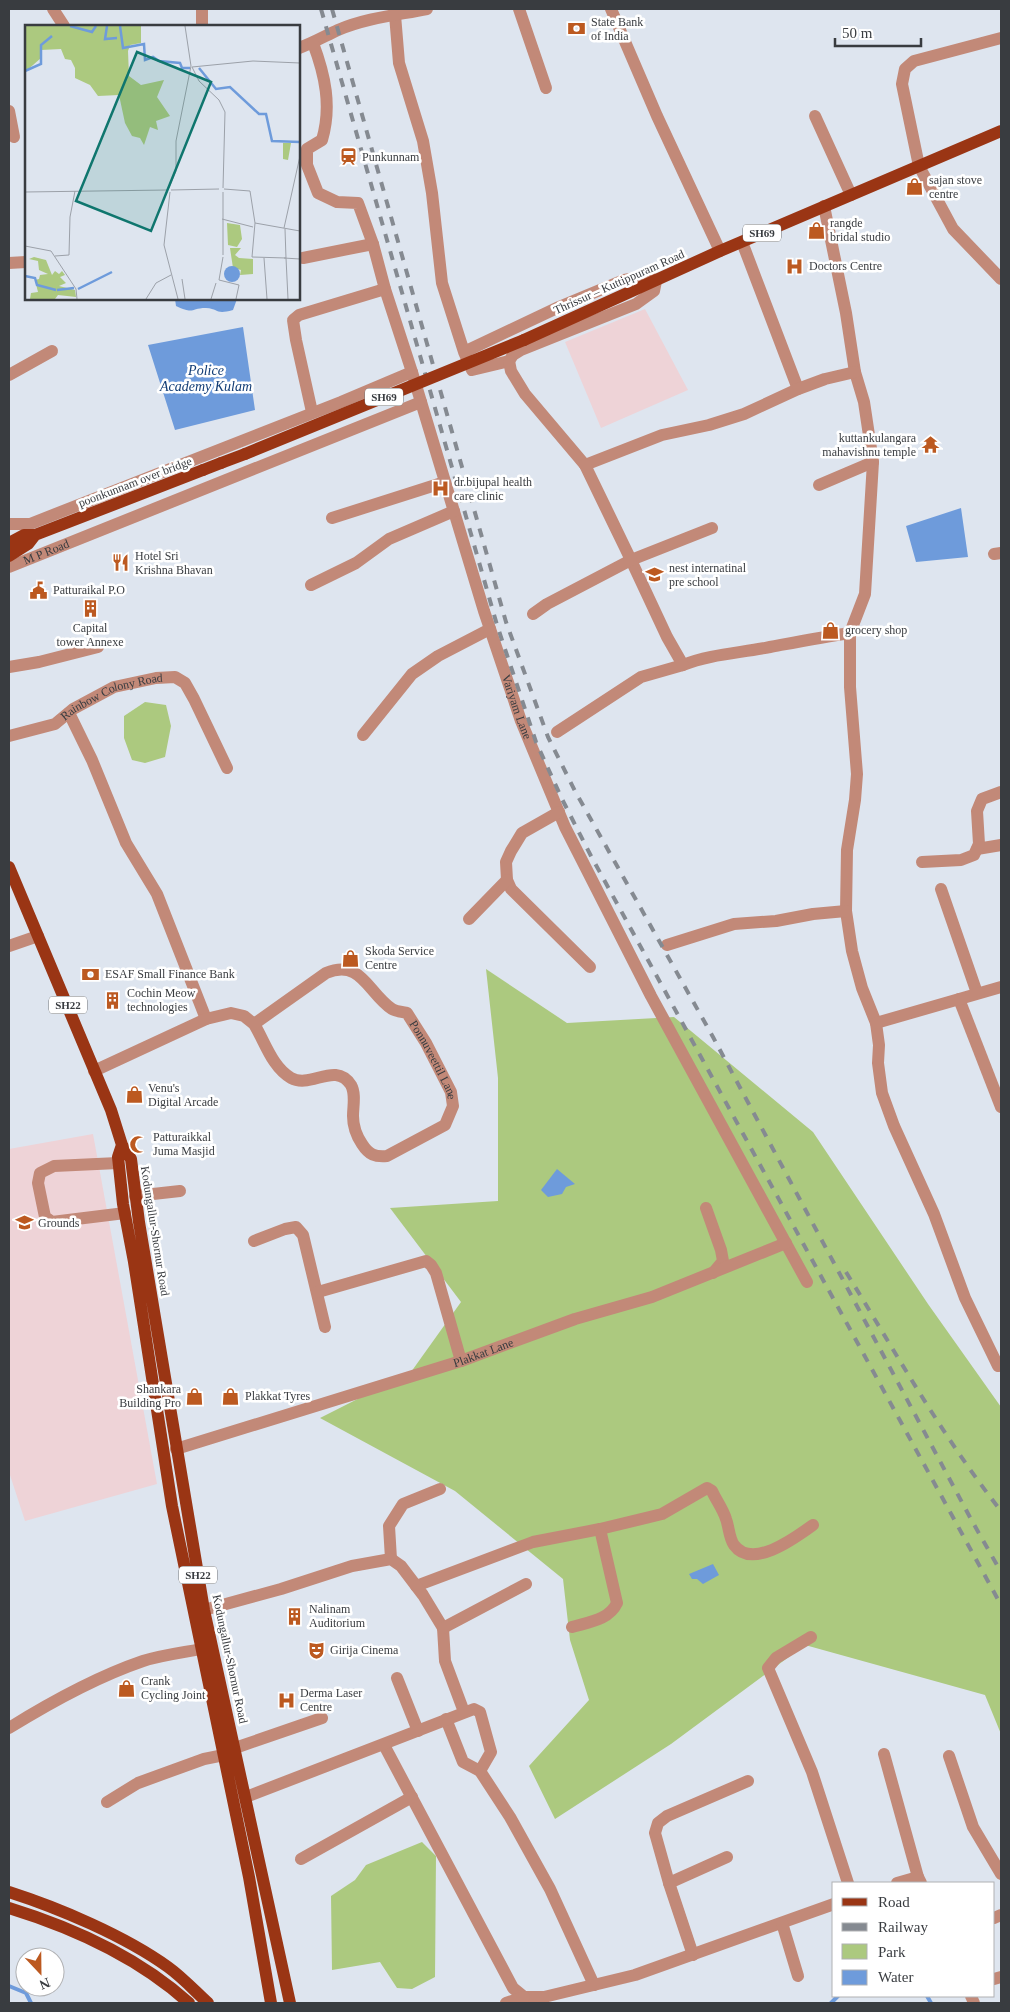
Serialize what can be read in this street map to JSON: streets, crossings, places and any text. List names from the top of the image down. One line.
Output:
{"streets":{"main road":["SH69","Thrissur – Kuttippuram Road","poonkunnam over bridge","SH22","Kodungallur-Shornur Road"],"street":["M P Road","Rainbow Colony Road","Variyam Lane","Ponnuveettil Lane","Plakkat Lane"]},"crossings":[["Thrissur – Kuttippuram Road","poonkunnam over bridge"],["M P Road","Variyam Lane"],["Variyam Lane","Plakkat Lane"],["SH22","Kodungallur-Shornur Road"],["Kodungallur-Shornur Road","Plakkat Lane"]],"water":["Police Academy Kulam"],"places":{"bank":["State Bank of India","ESAF Small Finance Bank"],"station":["Punkunnam"],"shop":["sajan stove centre","rangde bridal studio","grocery shop","Skoda Service Centre","Venu's Digital Arcade","Shankara Building Pro","Plakkat Tyres","Crank Cycling Joint"],"hospital":["Doctors Centre","dr.bijupal health care clinic","Derma Laser Centre"],"temple":["kuttankulangara mahavishnu temple"],"restaurant":["Hotel Sri Krishna Bhavan"],"school or university":["nest internatinal pre school","Grounds"],"public building":["Patturaikal P.O"],"building":["Capital tower Annexe","Cochin Meow technologies","Nalinam Auditorium"],"mosque":["Patturaikkal Juma Masjid"],"theatre":["Girija Cinema"]},"legend":["Road","Railway","Park","Water"],"scale_bar":"50 m","north":"bottom"}
